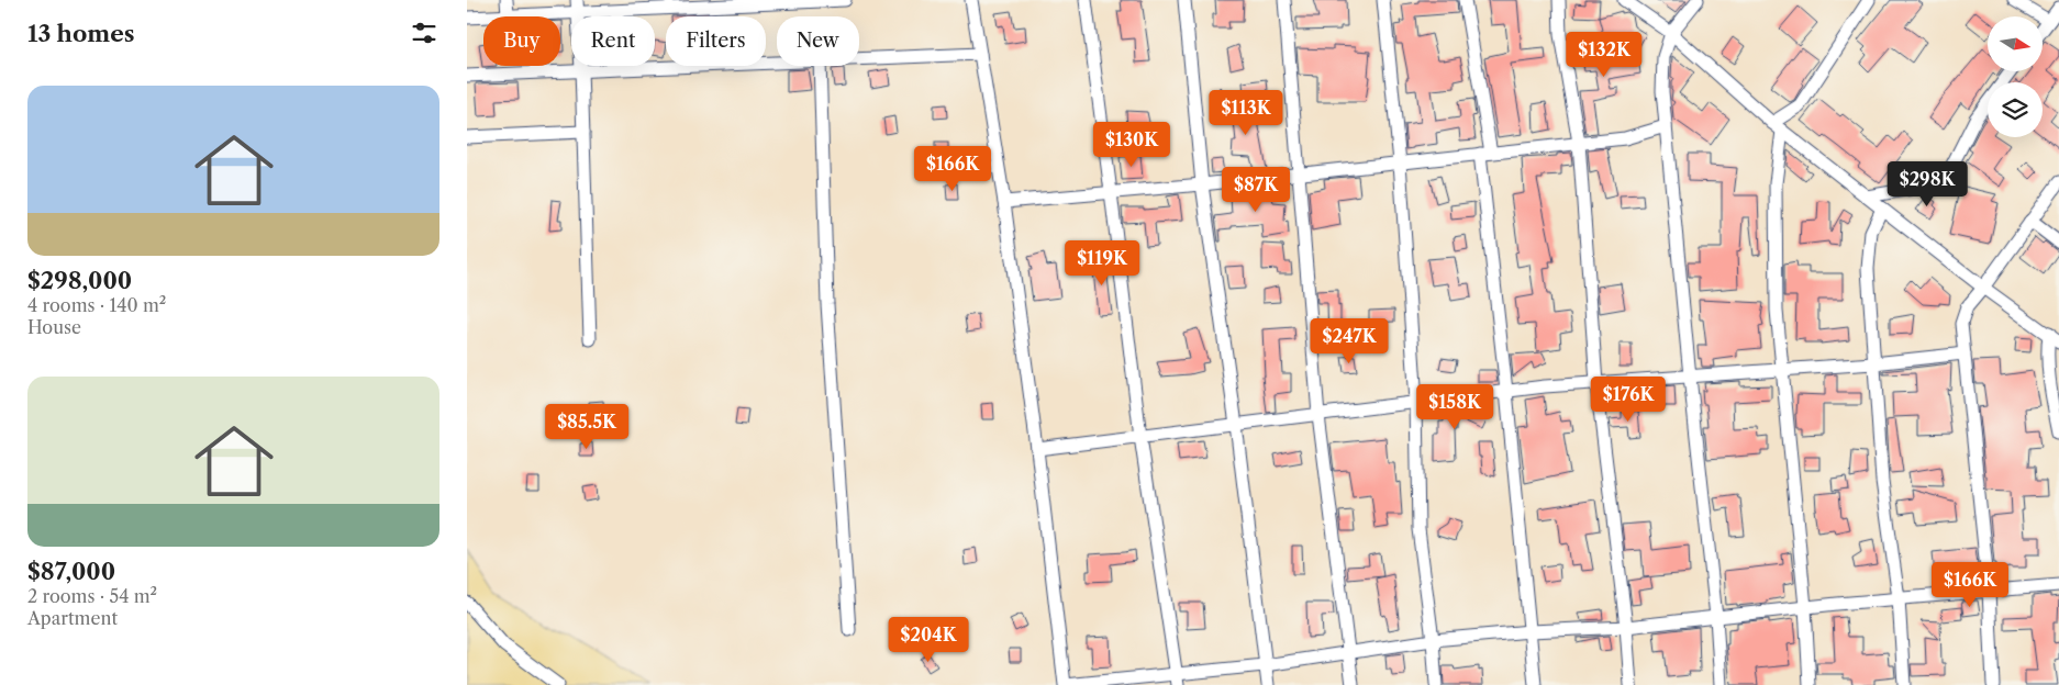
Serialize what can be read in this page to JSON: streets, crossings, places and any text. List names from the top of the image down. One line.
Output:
{"north":"right","page":{"heading":"13 homes","chip":["Buy","Rent","Filters","New"],"price":["$132K","$113K","$130K","$166K","$298K","$87K","$119K","$247K","$176K","$158K","$85.5K","$166K","$204K"],"list":[{"name":"$298,000","note":"4 rooms · 140 m² · House"},{"name":"$87,000","note":"2 rooms · 54 m² · Apartment"}]}}
